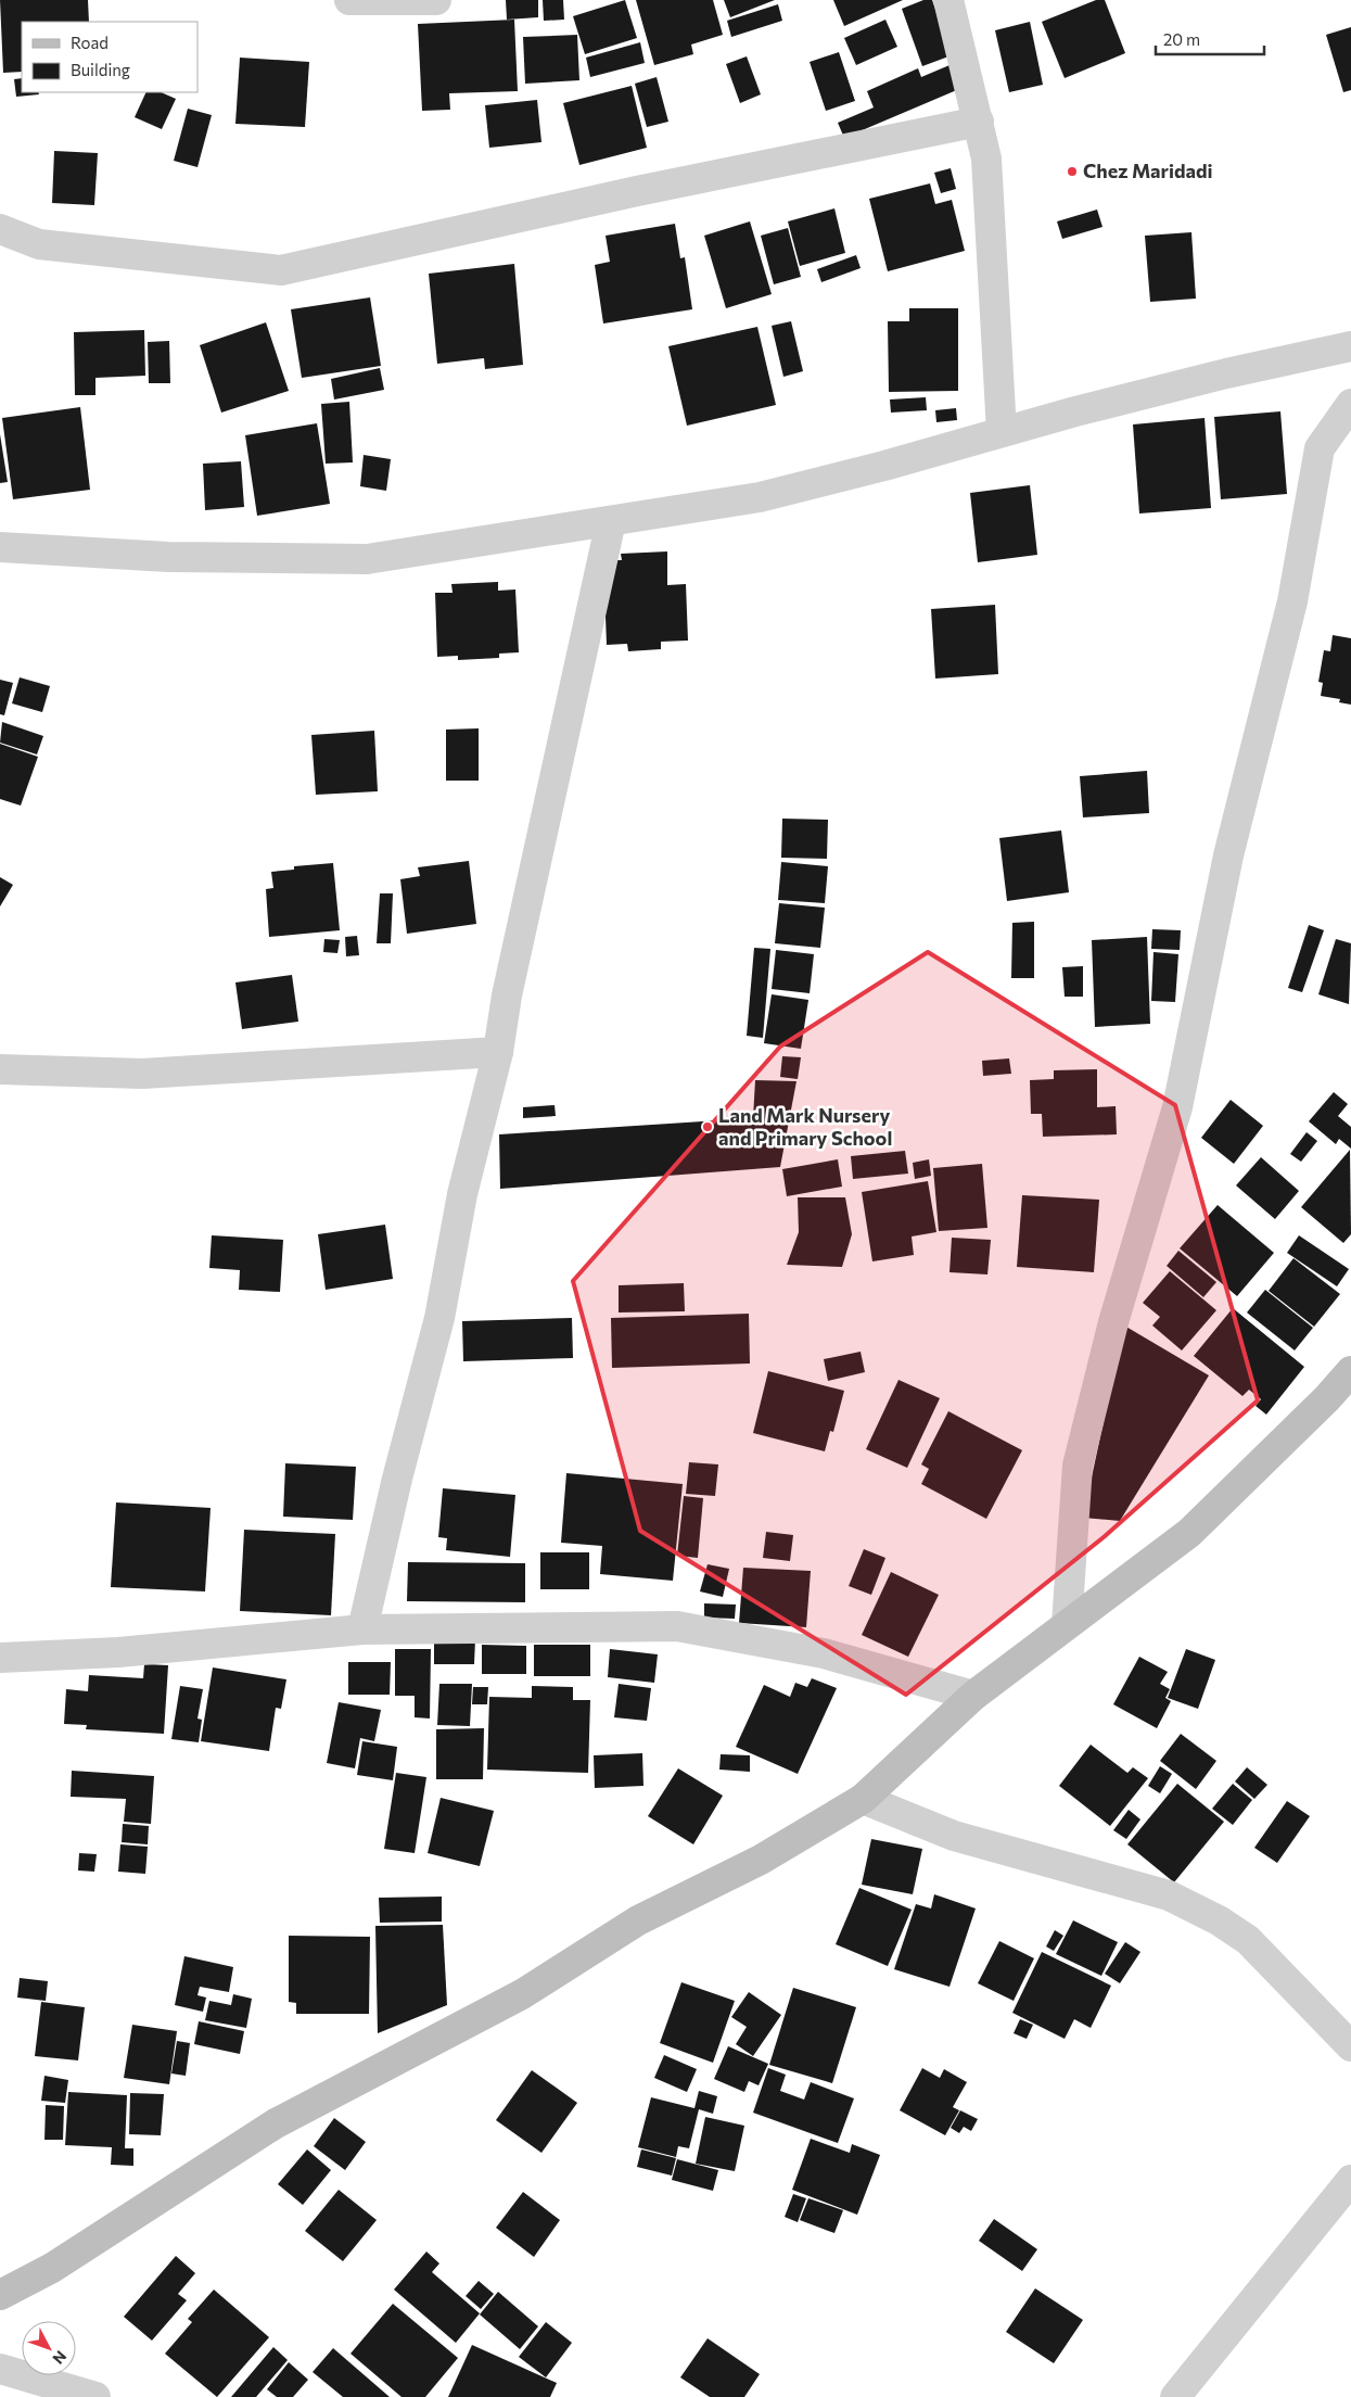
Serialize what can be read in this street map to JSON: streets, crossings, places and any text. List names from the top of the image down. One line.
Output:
{"places":["Chez Maridadi","Land Mark Nursery and Primary School"],"legend":["Road","Building"],"scale_bar":"20 m","north":"bottom right"}
